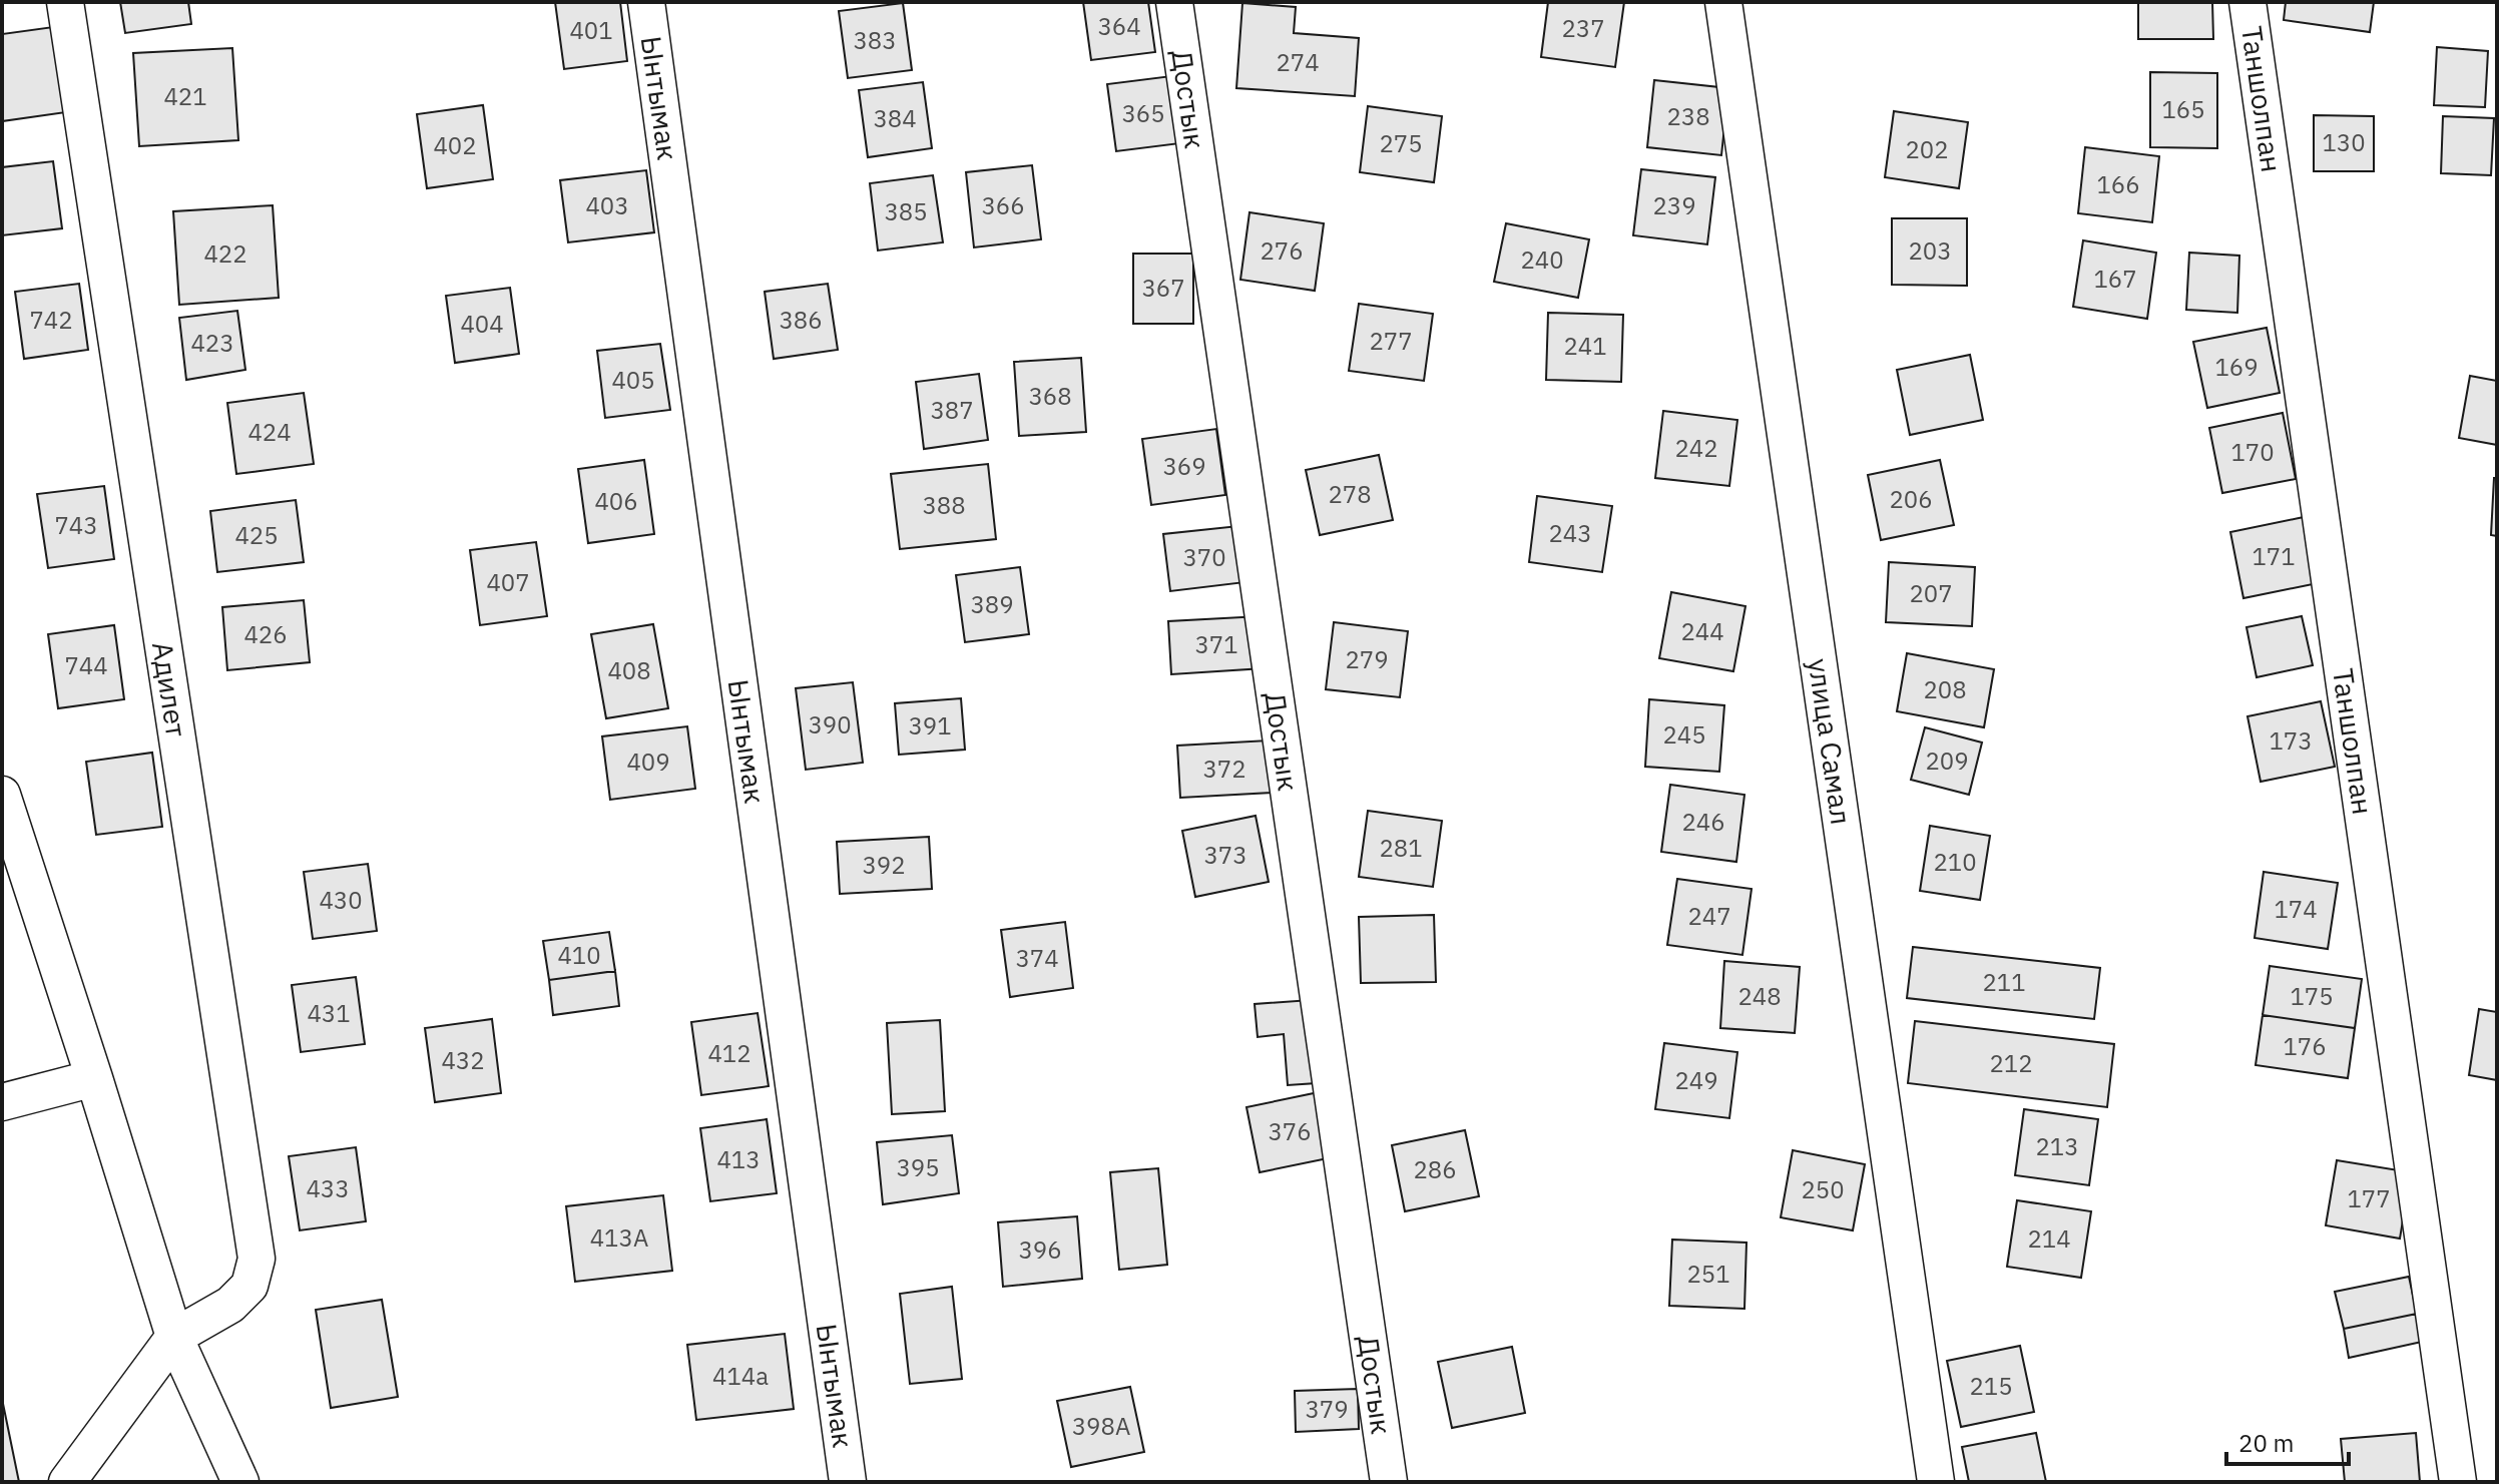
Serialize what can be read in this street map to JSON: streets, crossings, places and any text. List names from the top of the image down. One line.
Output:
{"streets":{"street":["Ынтымак","Достык","Таншолпан","Адилет","улица Самал"]},"house_numbers":["364","237","401","383","274","421","165","365","238","384","130","275","402","202","166","403","366","239","385","276","203","422","240","167","367","742","386","404","277","423","241","169","405","368","387","424","242","170","369","278","206","406","388","743","243","425","171","370","407","207","389","244","426","371","279","744","408","208","390","391","245","173","209","409","372","246","281","373","210","392","430","174","247","410","374","211","248","175","431","176","412","432","212","249","376","213","413","395","286","433","250","177","413А","214","396","251","414а","215","379","398А"],"scale_bar":"20 m"}
